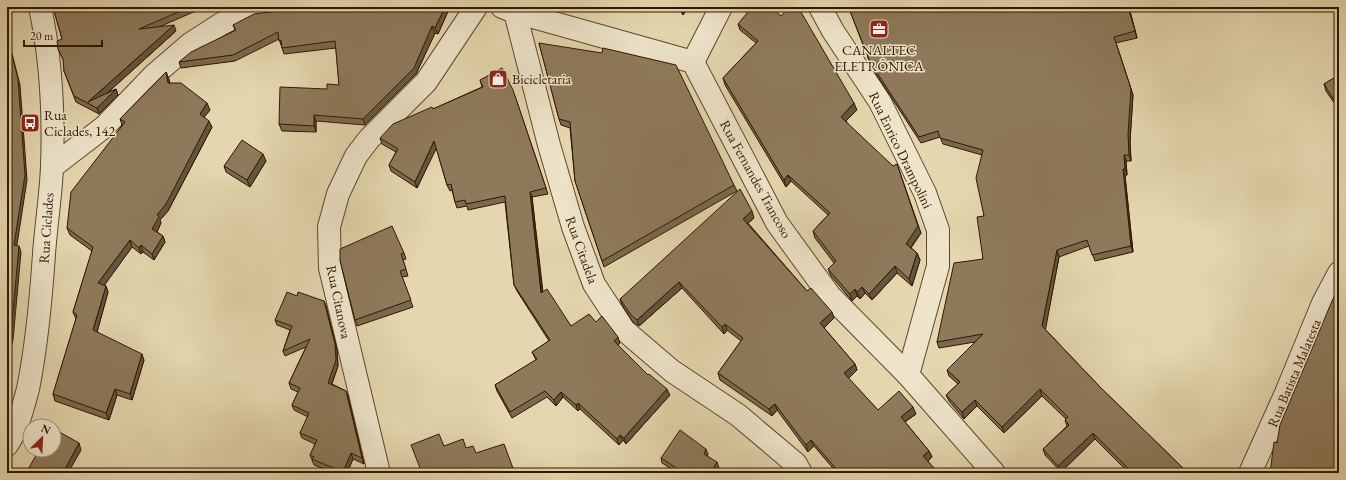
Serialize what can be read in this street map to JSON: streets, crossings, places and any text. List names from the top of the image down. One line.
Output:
{"streets":{"street":["Rua Enrico Drampolini","Rua Fernandes Trancoso","Rua Ciclades","Rua Citadela","Rua Citanova","Rua Batista Malatesta"]},"crossings":[["Rua Enrico Drampolini","Rua Fernandes Trancoso"]],"places":{"office":["CANALTEC ELETRÔNICA"],"shop":["Bicicletaria"],"bus stop":["Rua Ciclades, 142"]},"scale_bar":"20 m","north":"top right"}
